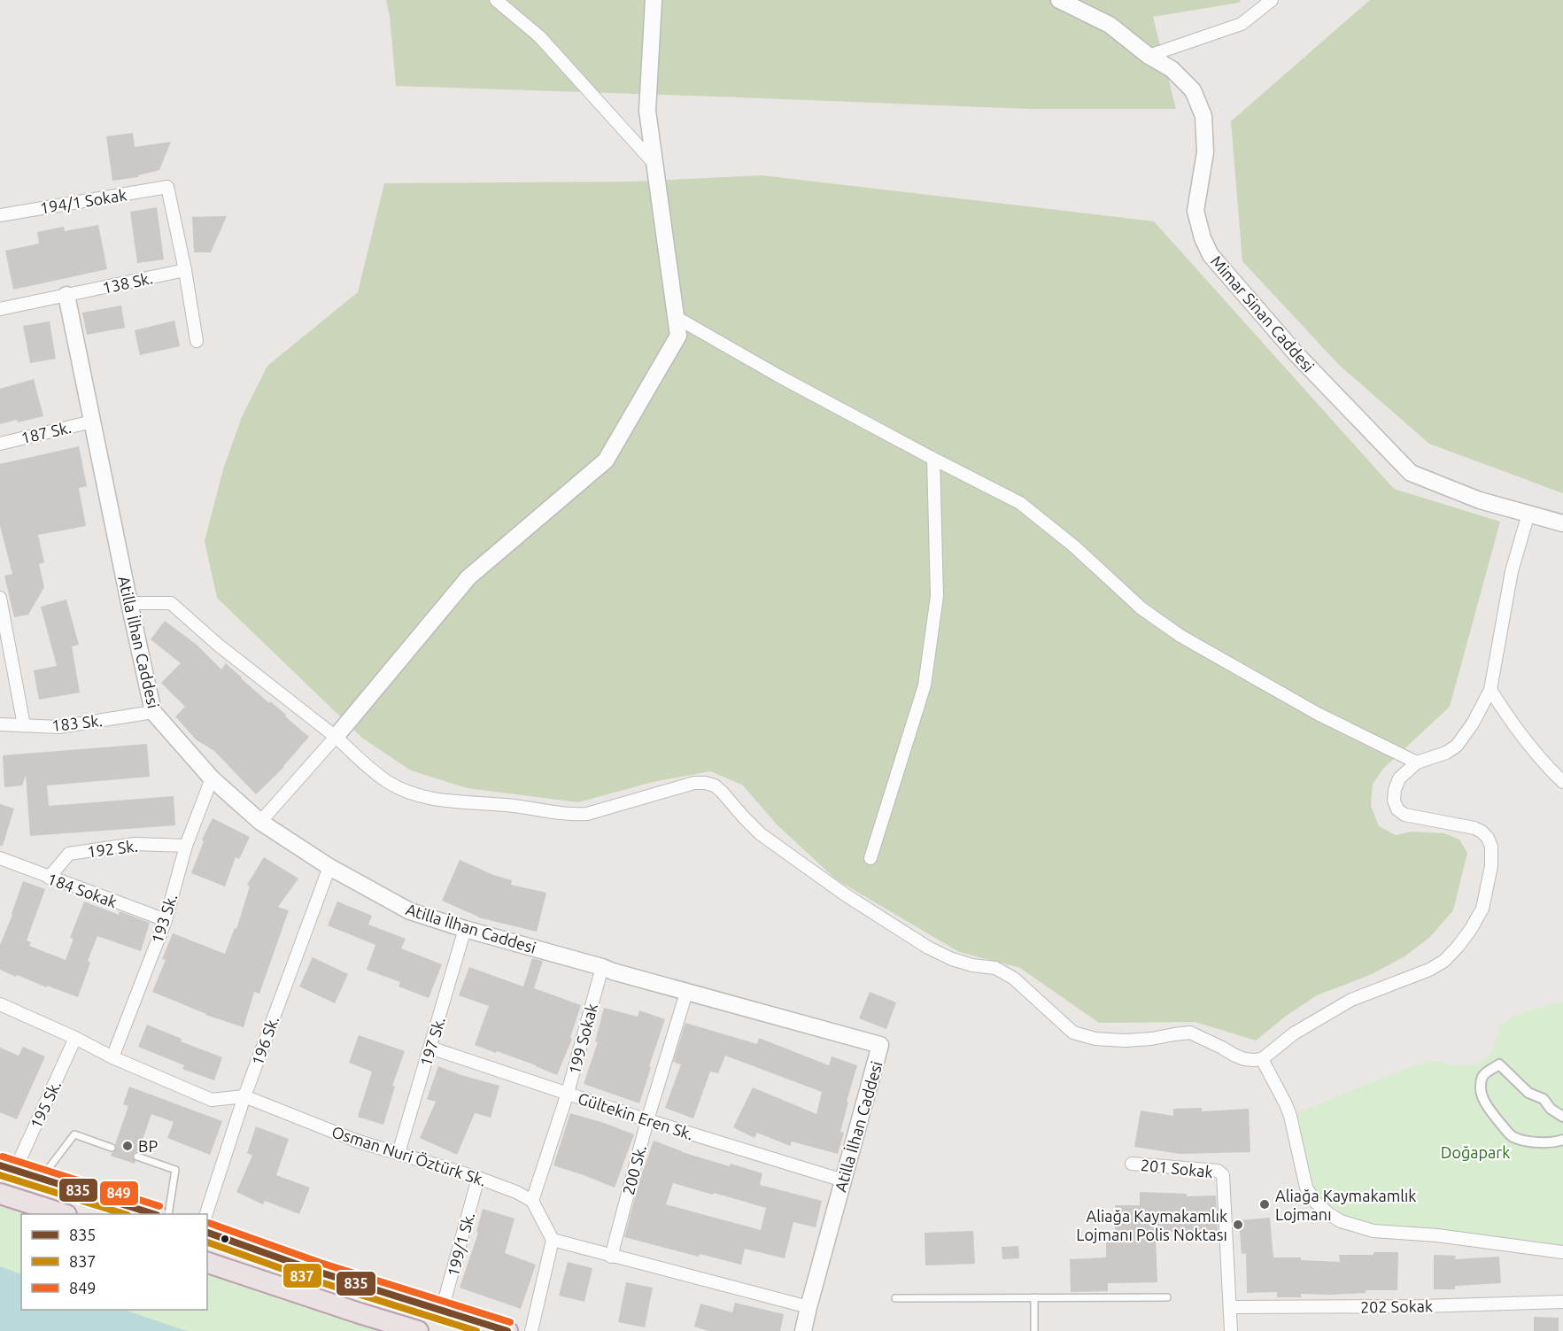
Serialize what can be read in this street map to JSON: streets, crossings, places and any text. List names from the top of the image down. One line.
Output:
{"streets":{"street":["194/1 Sokak","138 Sk.","Mimar Sinan Caddesi","187 Sk.","Atilla İlhan Caddesi","183 Sk.","192 Sk.","184 Sokak","193 Sk.","199 Sokak","196 Sk.","197 Sk.","195 Sk.","Gültekin Eren Sk.","Osman Nuri Öztürk Sk.","201 Sokak","200 Sk.","199/1 Sk.","202 Sokak"]},"crossings":[["194/1 Sokak","138 Sk."],["138 Sk.","Atilla İlhan Caddesi"],["187 Sk.","Atilla İlhan Caddesi"],["Atilla İlhan Caddesi","183 Sk."],["Atilla İlhan Caddesi","193 Sk."],["Atilla İlhan Caddesi","199 Sokak"],["Atilla İlhan Caddesi","196 Sk."],["Atilla İlhan Caddesi","197 Sk."],["Atilla İlhan Caddesi","Gültekin Eren Sk."],["Atilla İlhan Caddesi","200 Sk."],["192 Sk.","184 Sokak"],["192 Sk.","193 Sk."],["184 Sokak","193 Sk."],["193 Sk.","Osman Nuri Öztürk Sk."],["199 Sokak","Gültekin Eren Sk."],["199 Sokak","Osman Nuri Öztürk Sk."],["196 Sk.","Osman Nuri Öztürk Sk."],["197 Sk.","Gültekin Eren Sk."],["197 Sk.","Osman Nuri Öztürk Sk."],["195 Sk.","Osman Nuri Öztürk Sk."],["Gültekin Eren Sk.","200 Sk."],["Osman Nuri Öztürk Sk.","199/1 Sk."],["201 Sokak","202 Sokak"]],"parks":["Doğapark"],"places":["BP","Aliağa Kaymakamlık Lojmanı","Aliağa Kaymakamlık Lojmanı Polis Noktası"],"lines":["transit line 849","transit line 835","transit line 837"],"legend":["835","837","849"]}
